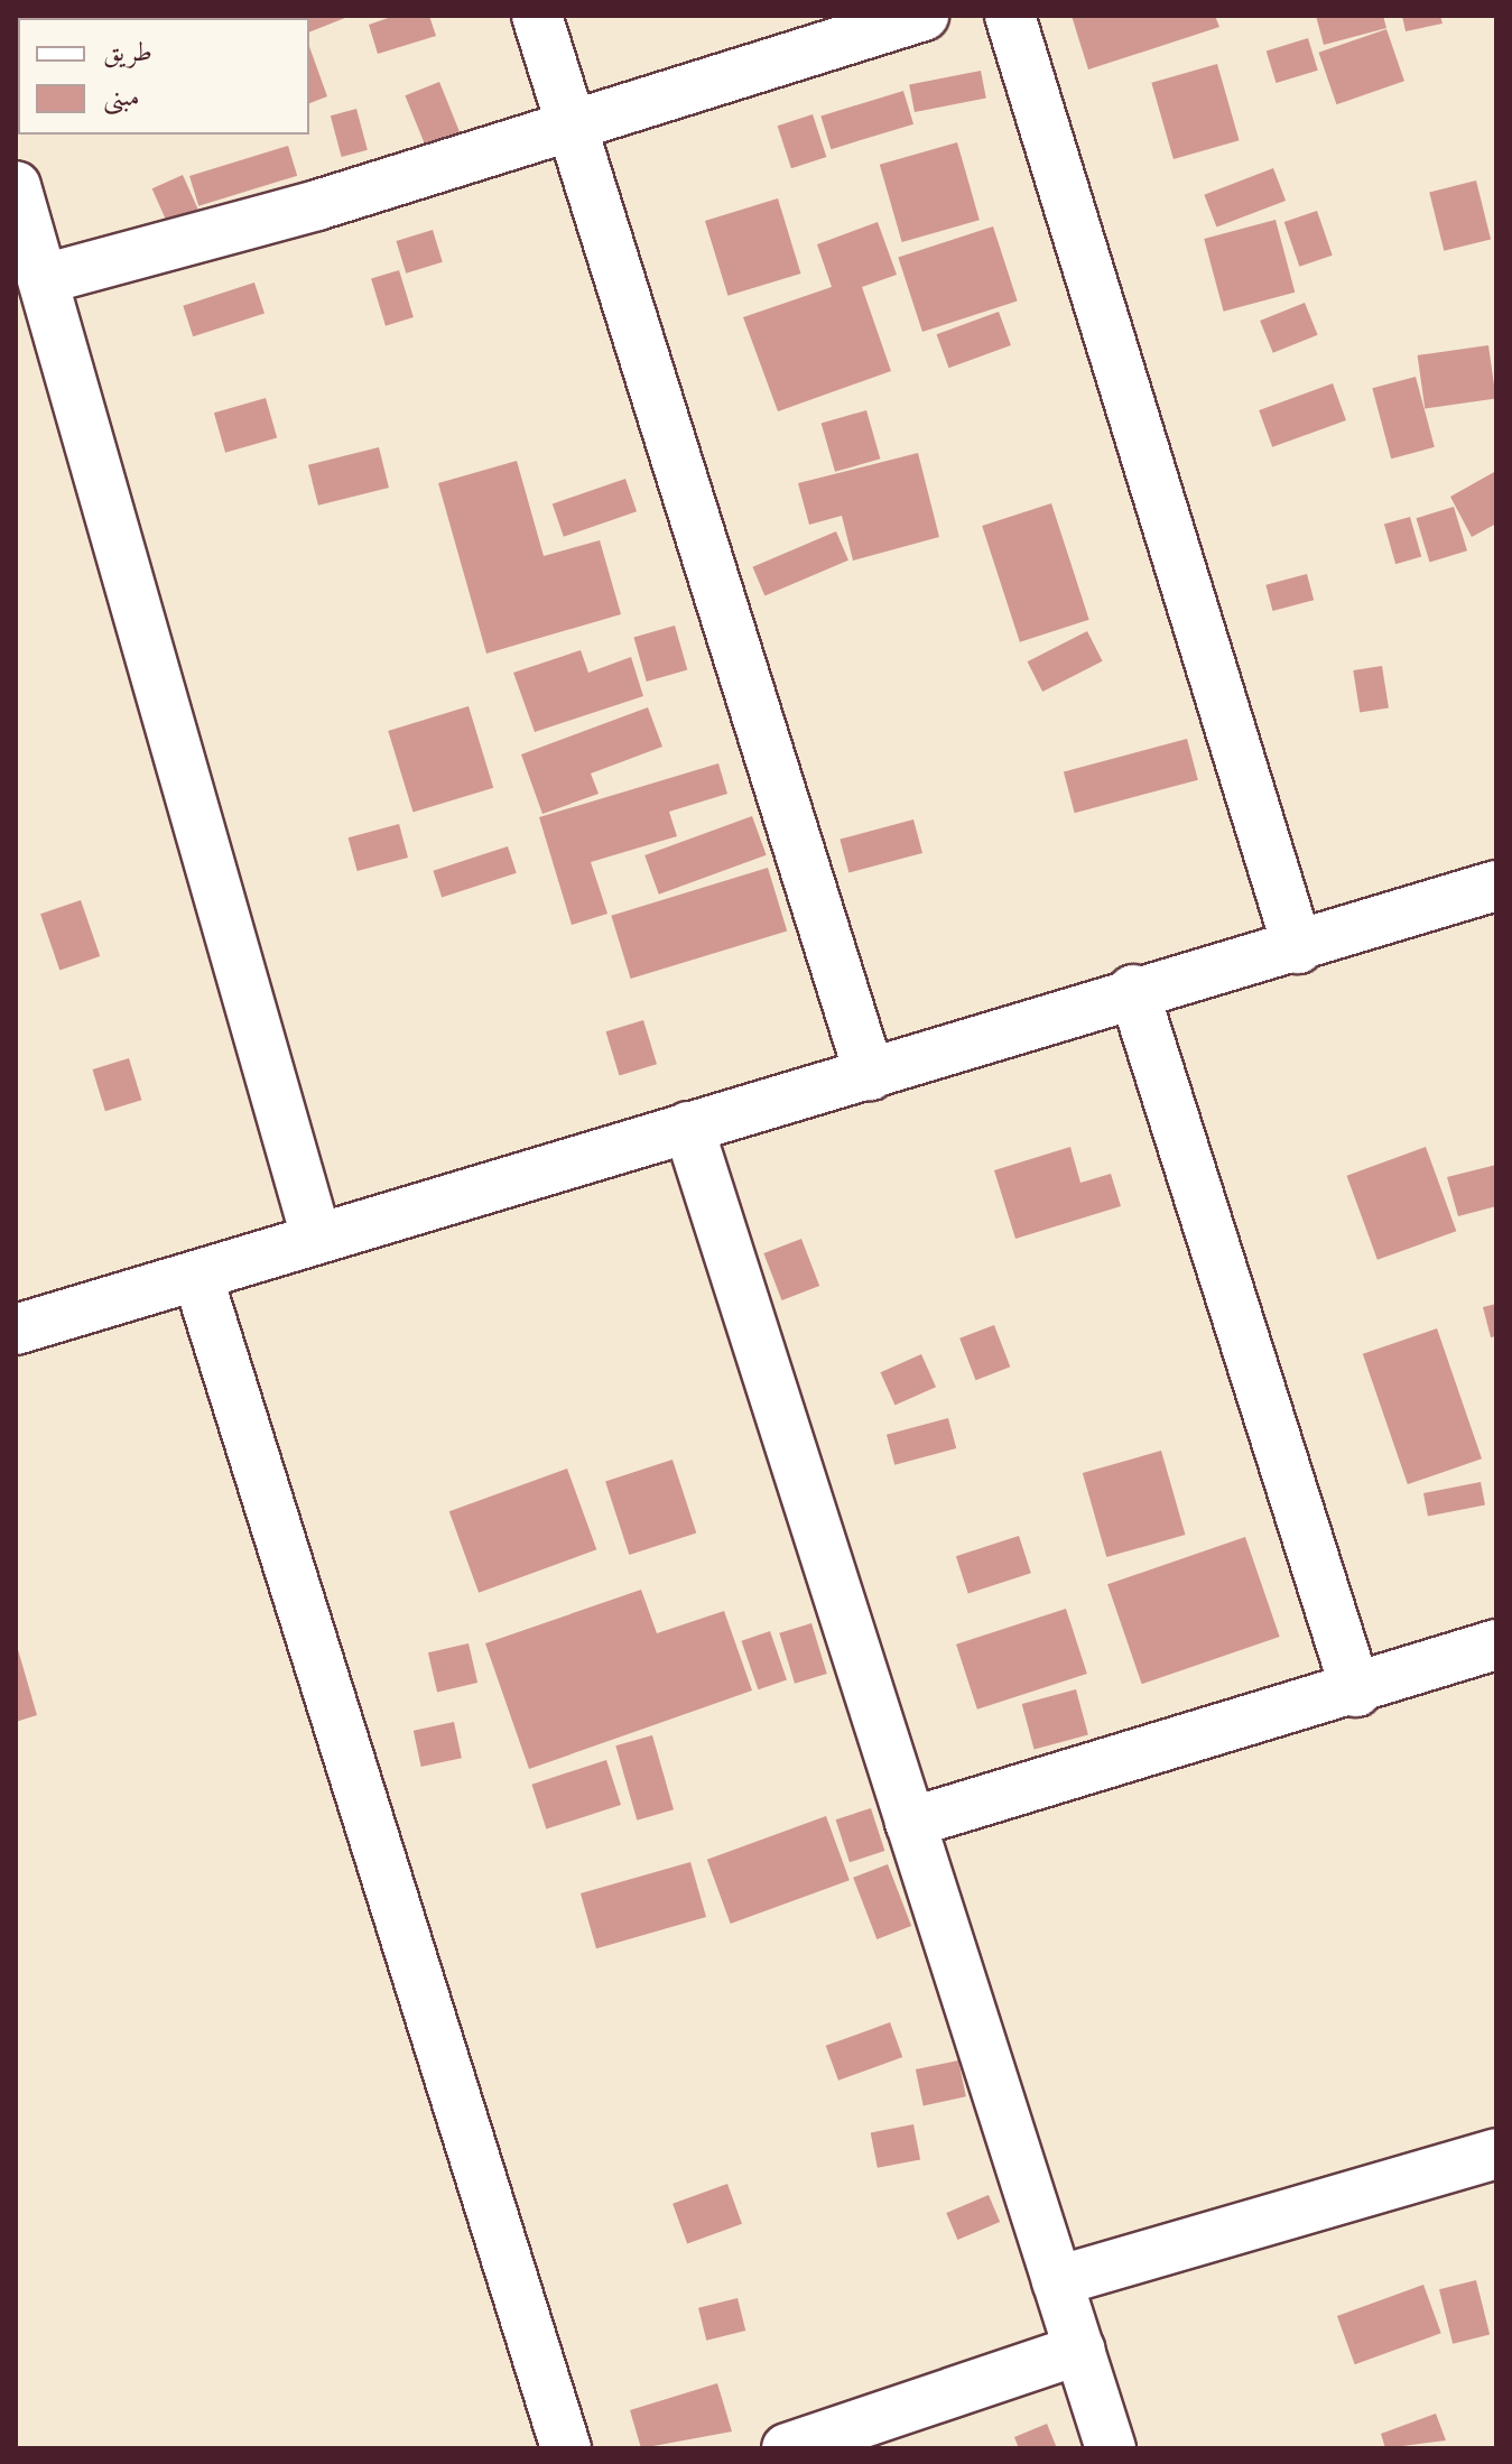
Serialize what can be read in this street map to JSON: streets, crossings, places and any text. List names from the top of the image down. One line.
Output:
{"legend":["طريق","مبنى"]}
